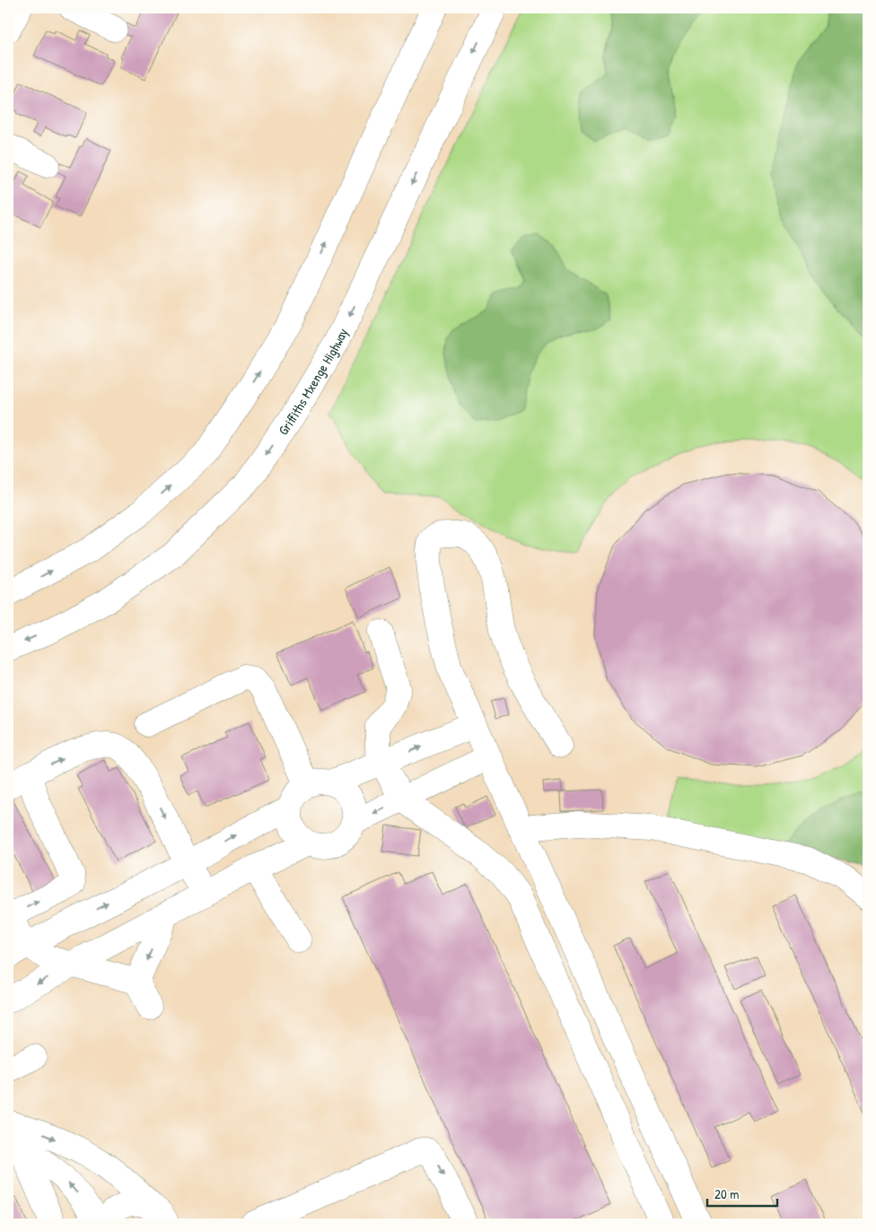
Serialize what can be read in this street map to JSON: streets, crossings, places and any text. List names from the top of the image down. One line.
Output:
{"streets":{"street":["Griffiths Mxenge Highway"]},"scale_bar":"20 m"}
